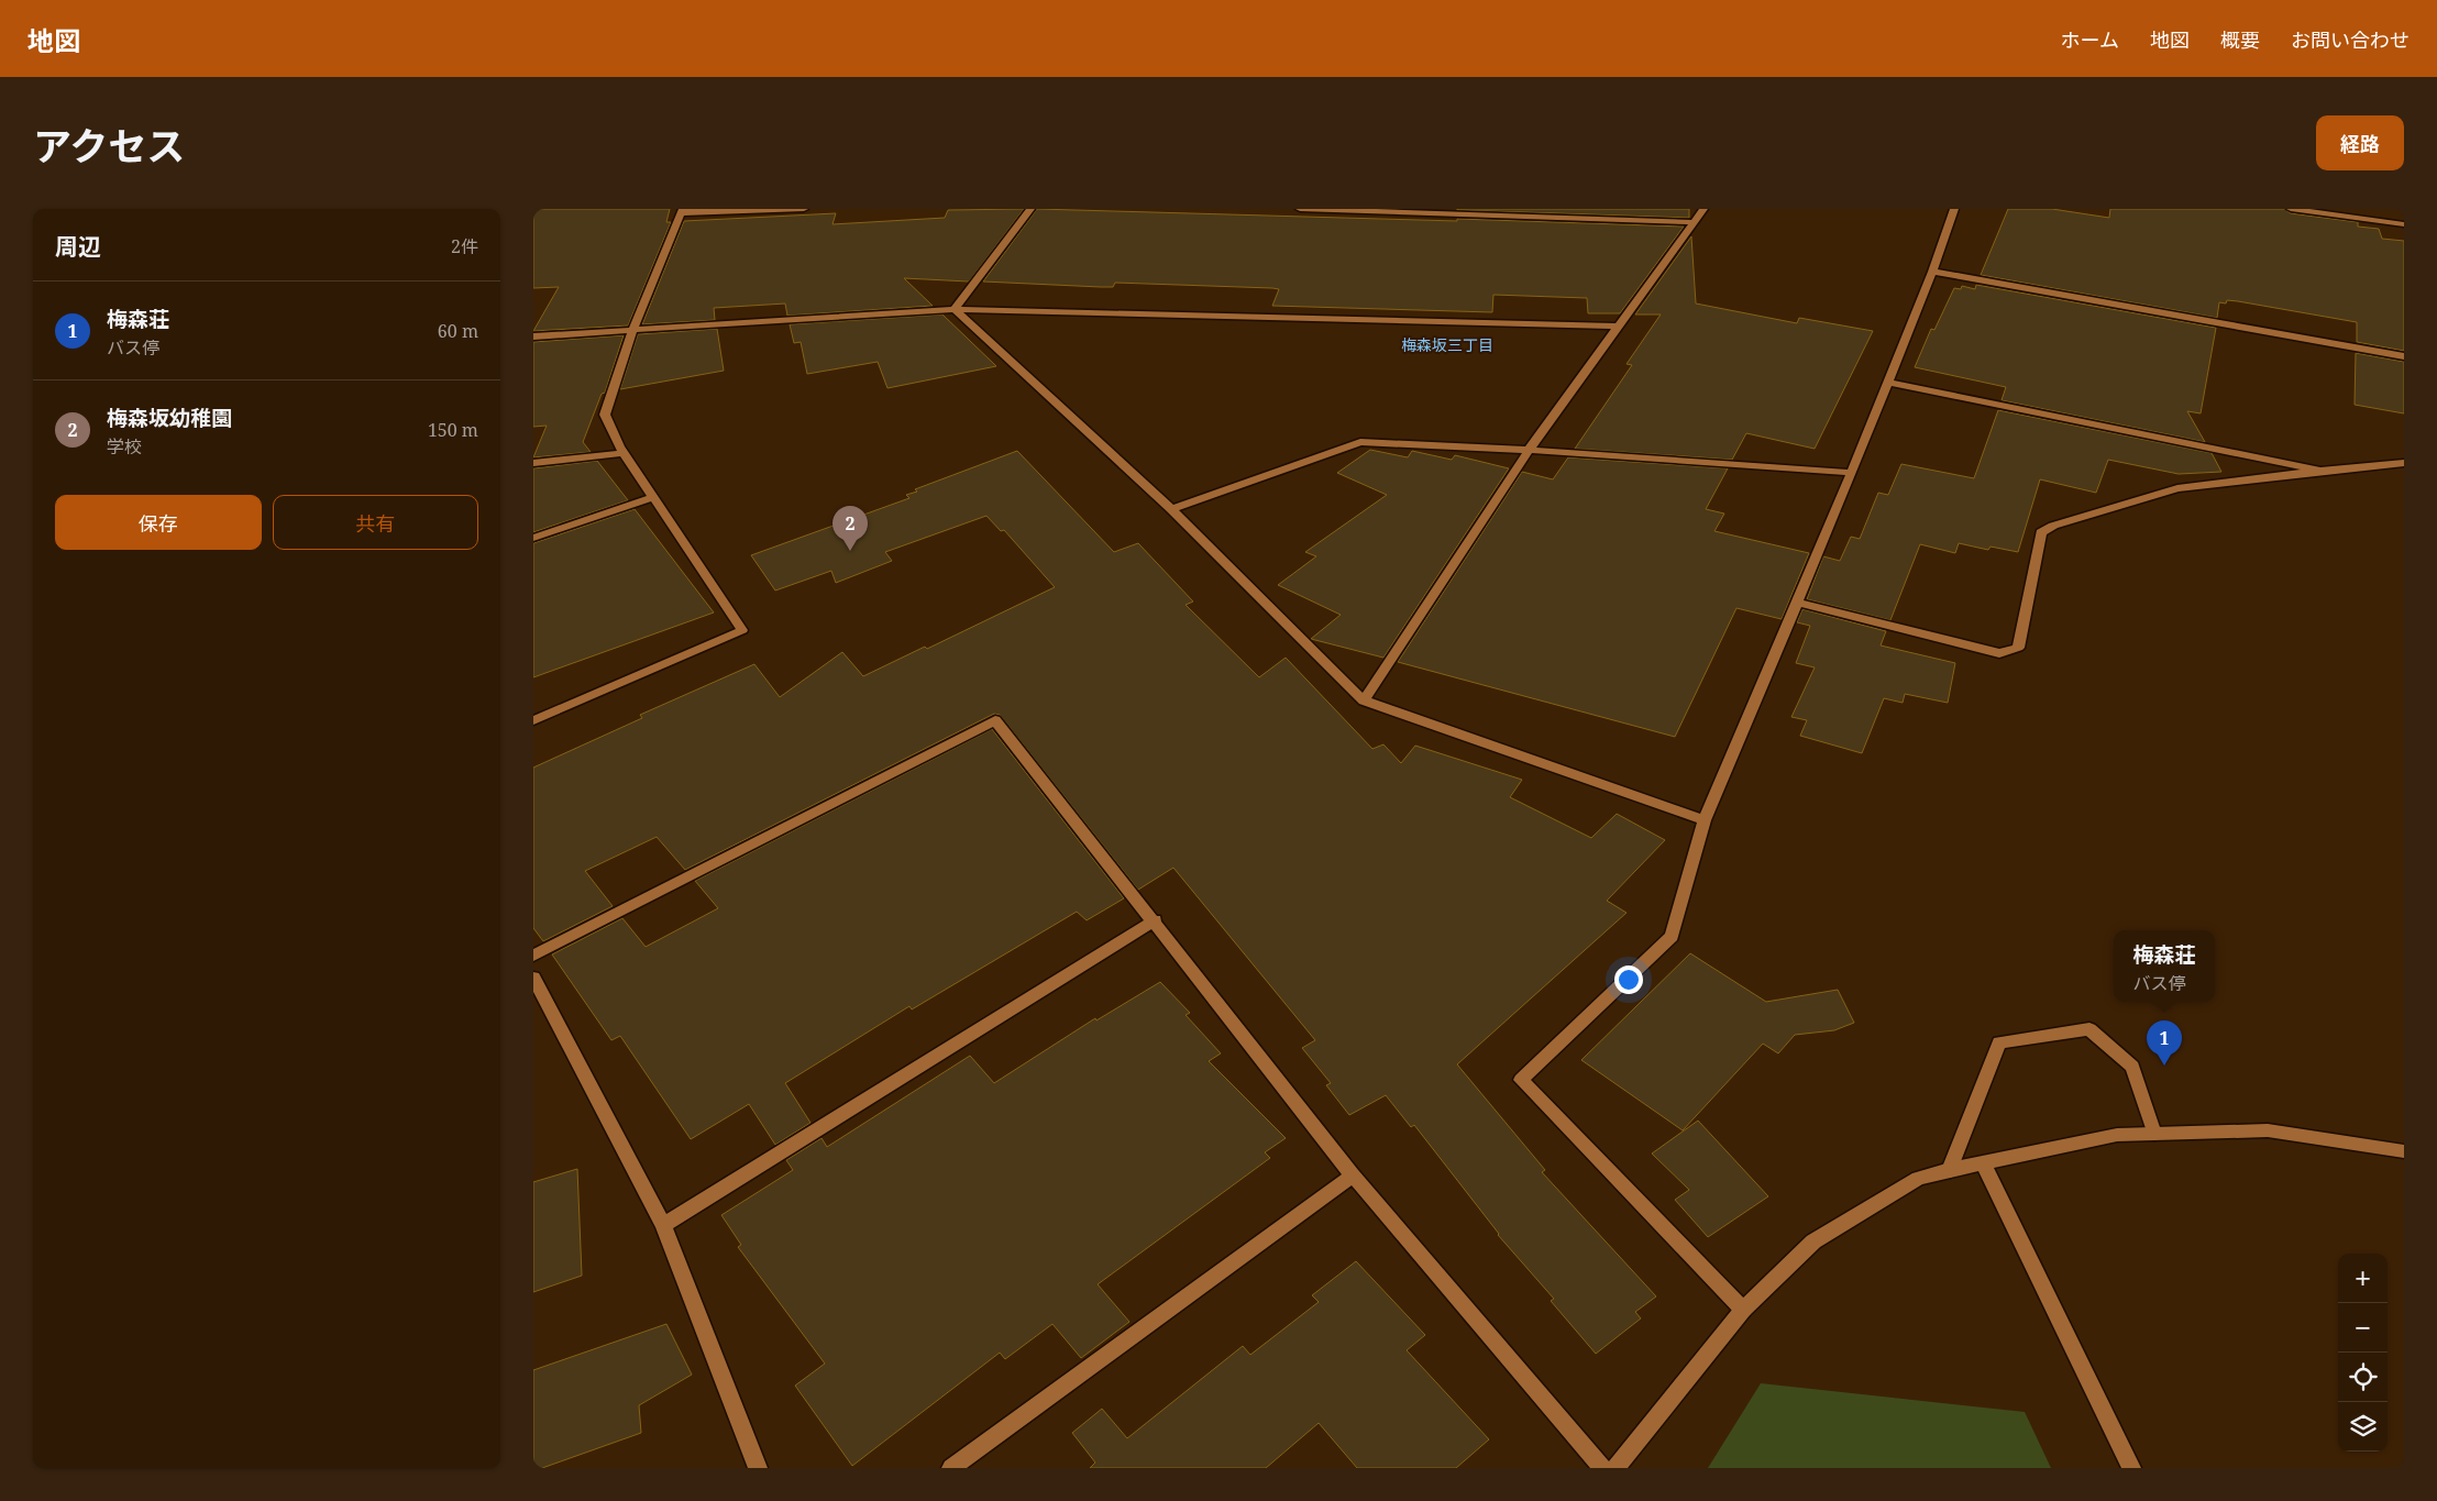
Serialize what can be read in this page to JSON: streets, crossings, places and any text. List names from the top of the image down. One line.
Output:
{"districts":["梅森坂三丁目"],"page":{"header":"地図","nav":["ホーム","地図","概要","お問い合わせ"],"title":"アクセス","buttons":["経路",["保存","共有"]],"heading":["周辺","2件"],"list":[{"mark":"1","name":"梅森荘","note":"バス停","value":"60 m"},{"mark":"2","name":"梅森坂幼稚園","note":"学校","value":"150 m"}],"pins":["2","1"],"popup":["梅森荘","バス停"],"map_buttons":["+","−"]}}
